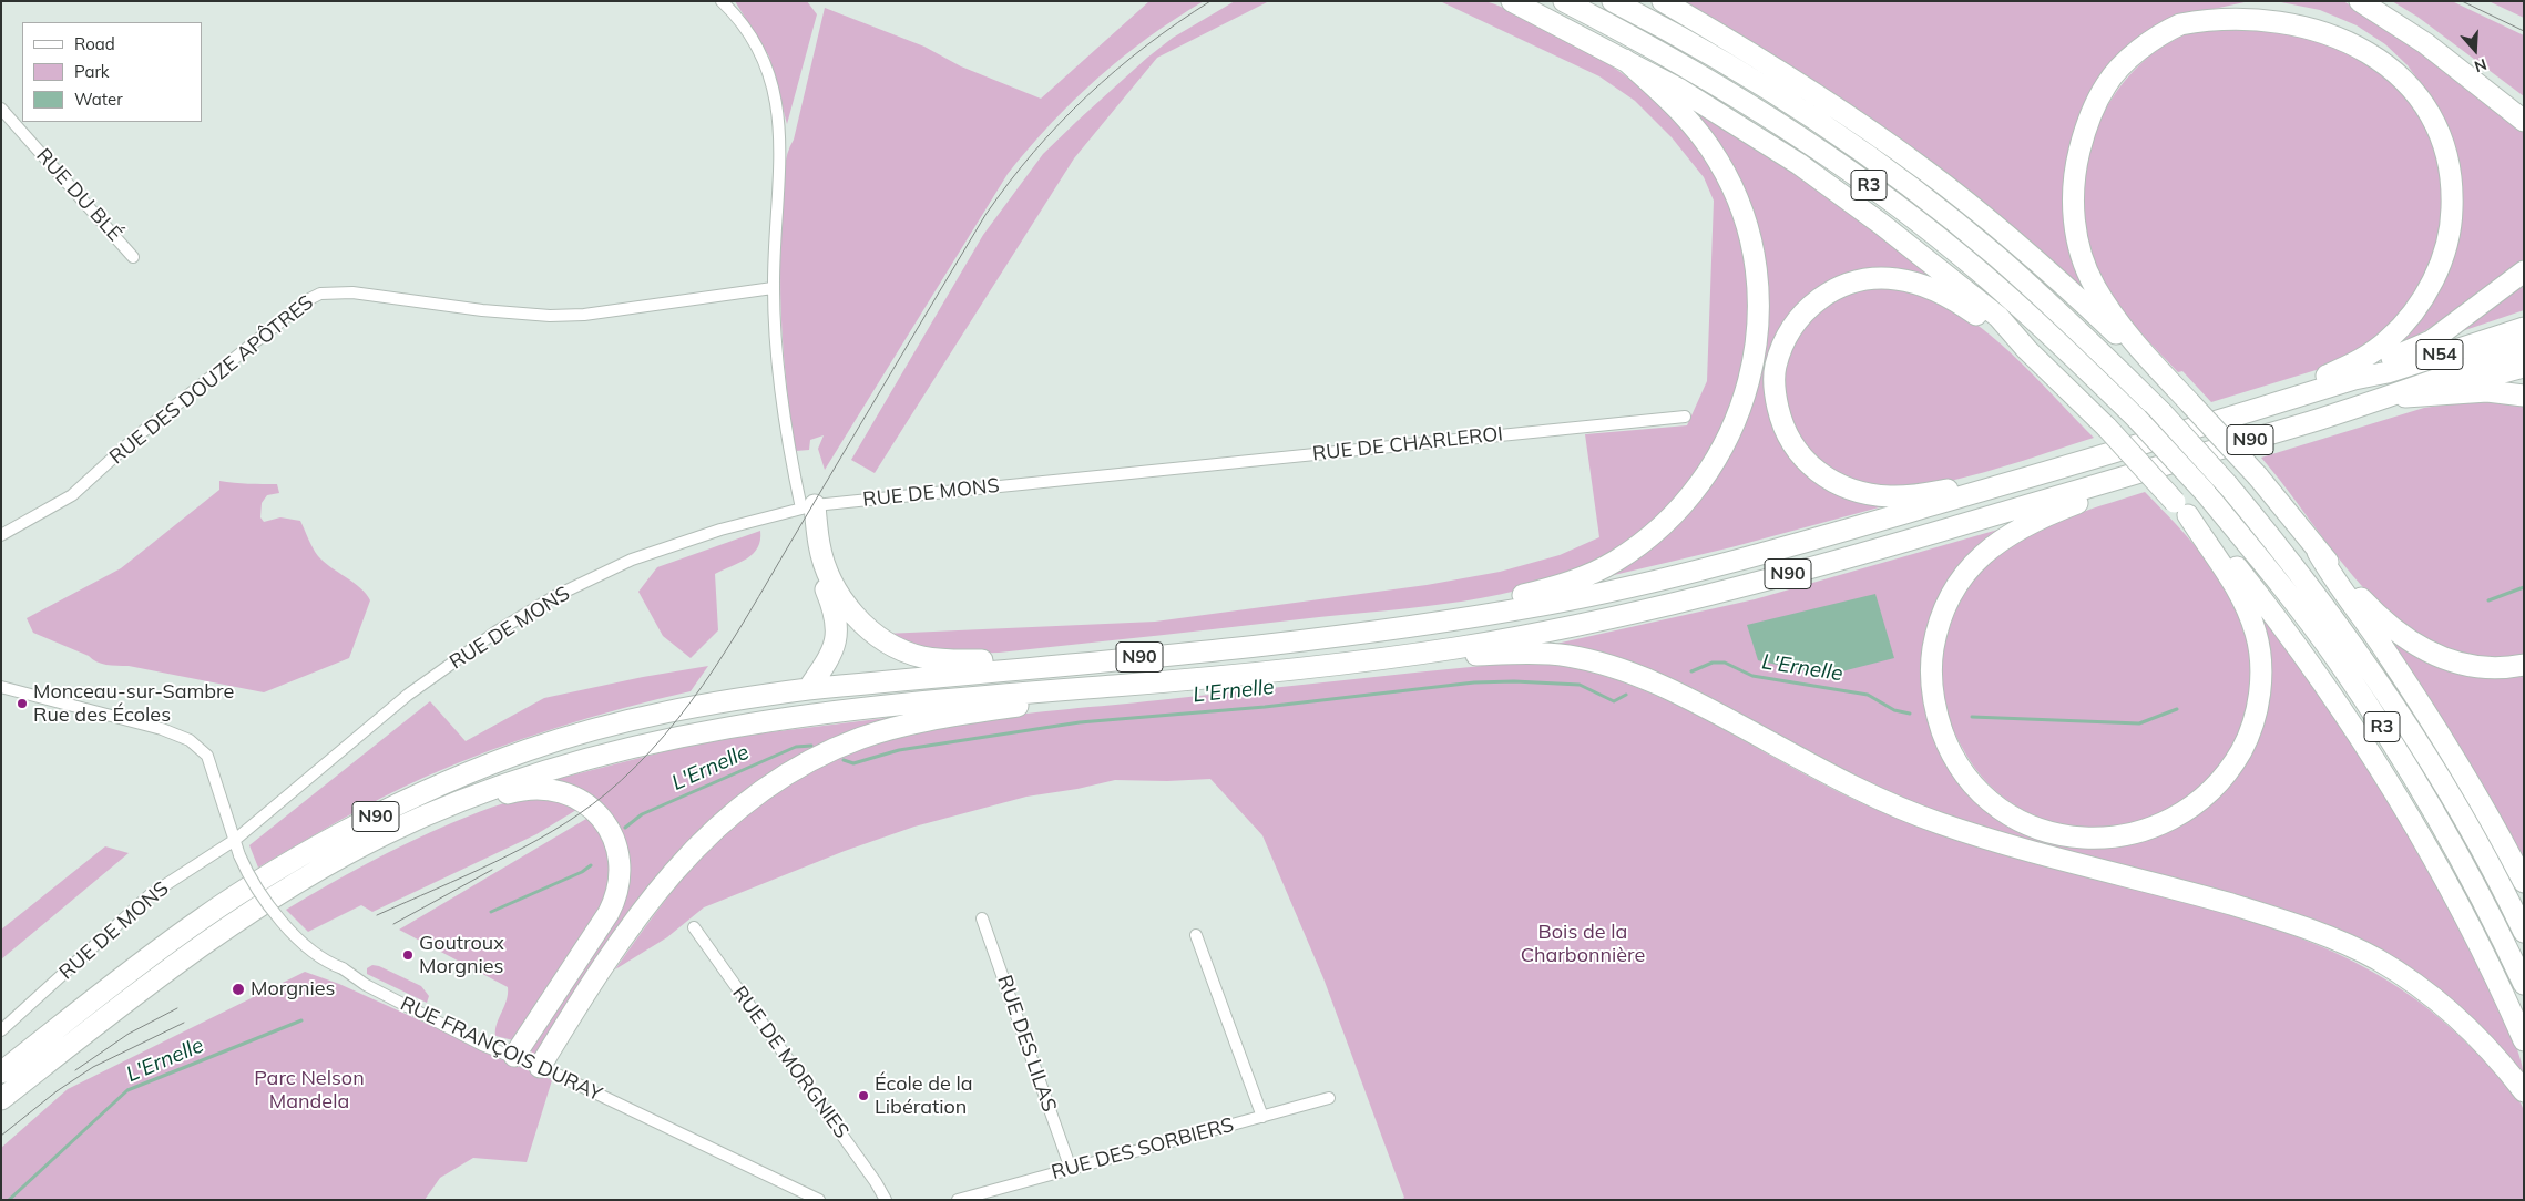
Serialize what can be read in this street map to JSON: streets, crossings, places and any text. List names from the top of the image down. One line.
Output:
{"streets":{"highway":["R3","N54","N90"],"street":["RUE DU BLÉ","RUE DES DOUZE APÔTRES","RUE DE CHARLEROI","RUE DE MONS","RUE DES LILAS","RUE FRANÇOIS DURAY","RUE DE MORGNIES","RUE DES SORBIERS"]},"crossings":[["N54","N90"],["RUE DE CHARLEROI","RUE DE MONS"],["RUE DE MONS","RUE FRANÇOIS DURAY"],["RUE DES LILAS","RUE DES SORBIERS"]],"water":["L'Ernelle"],"parks":["Bois de la Charbonnière","Parc Nelson Mandela"],"places":["Monceau-sur-Sambre Rue des Écoles","Goutroux Morgnies","Morgnies","École de la Libération"],"legend":["Road","Park","Water"],"north":"bottom"}
